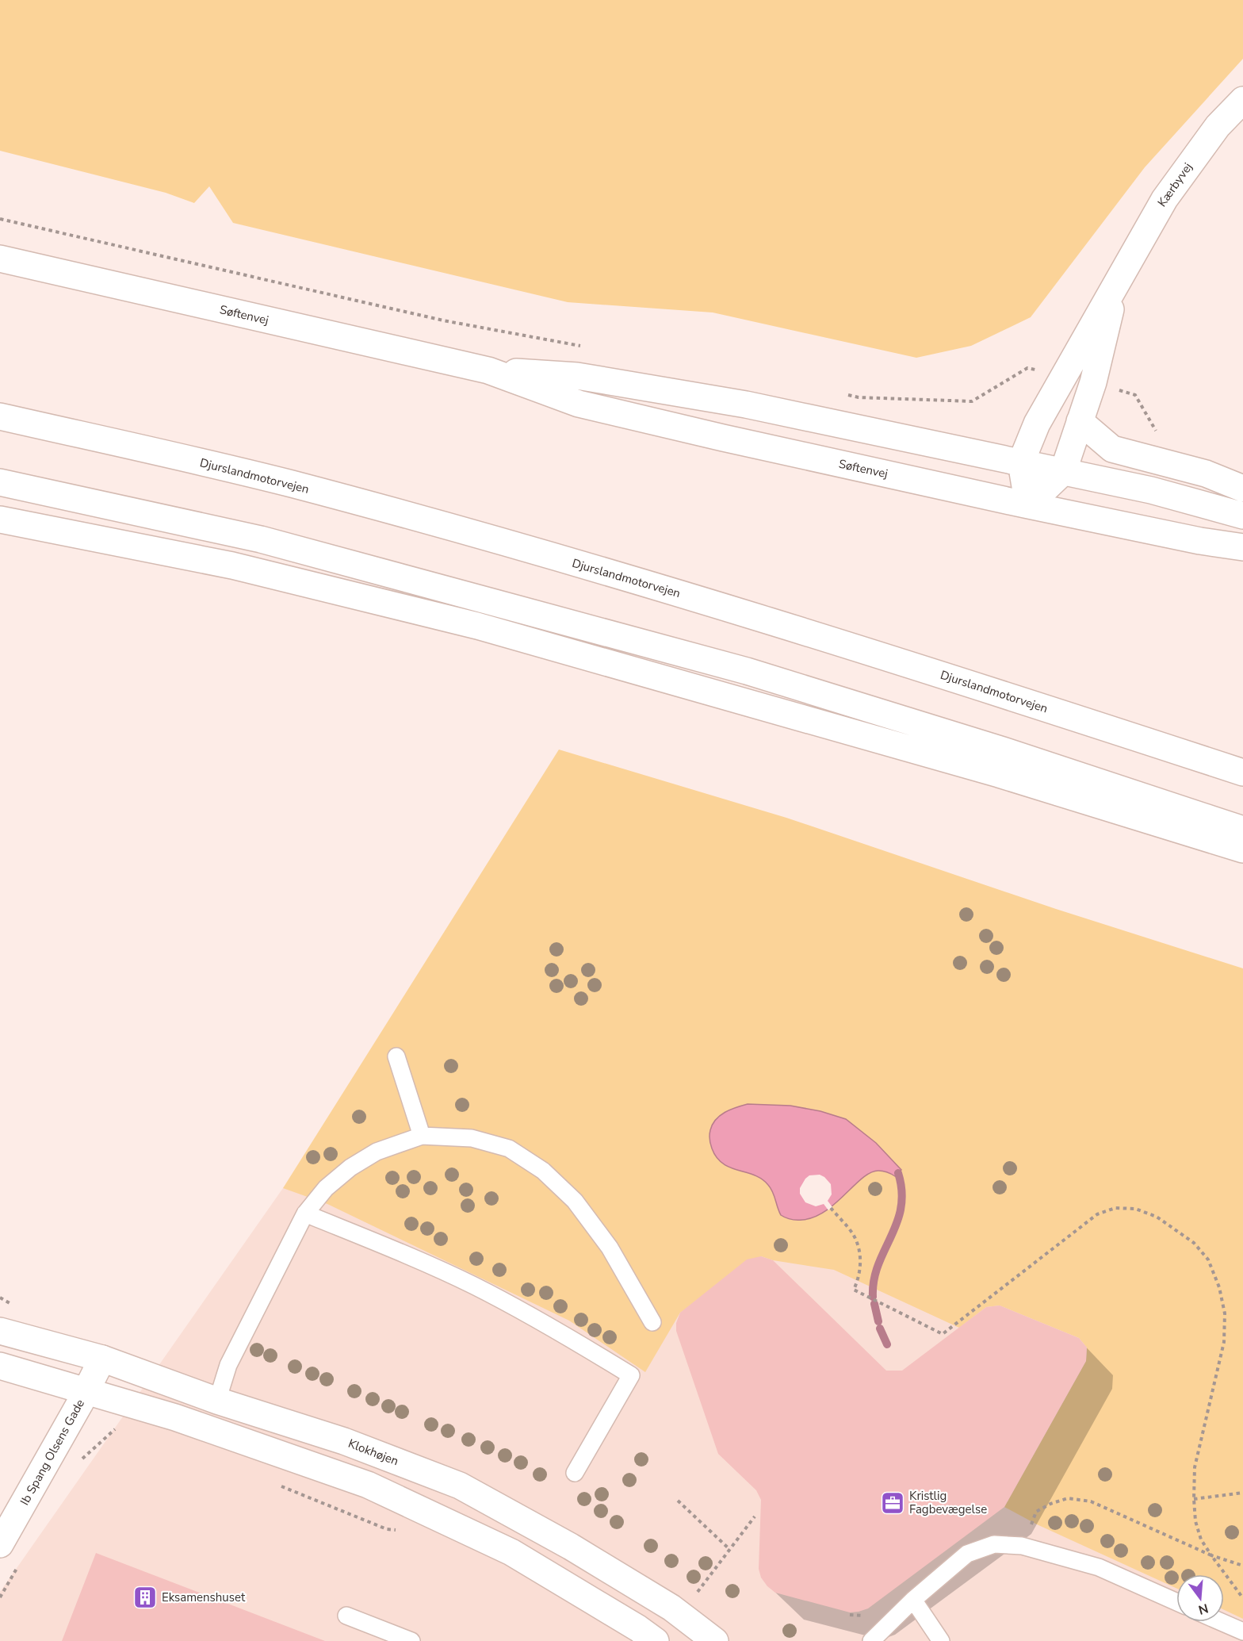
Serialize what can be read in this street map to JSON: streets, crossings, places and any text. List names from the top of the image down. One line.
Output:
{"streets":{"main road":["Kærbyvej","Søftenvej","Djurslandmotorvejen","Ib Spang Olsens Gade","Klokhøjen"]},"crossings":[["Kærbyvej","Søftenvej"],["Ib Spang Olsens Gade","Klokhøjen"]],"places":{"office":["Kristlig Fagbevægelse"],"building":["Eksamenshuset"]},"north":"bottom"}
